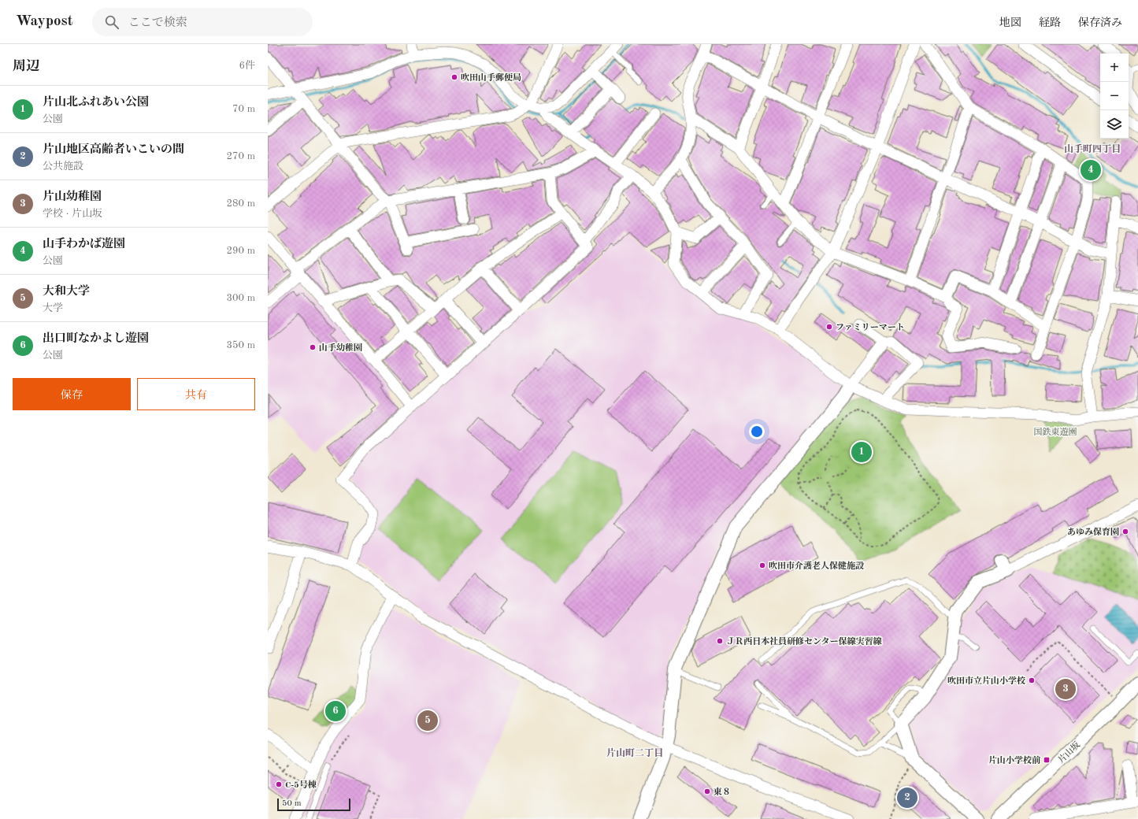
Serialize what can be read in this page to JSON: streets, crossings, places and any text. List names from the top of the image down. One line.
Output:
{"streets":{"street":["片山坂"]},"districts":["山手町四丁目","片山町二丁目"],"parks":["国鉄東遊園"],"places":{"other":["吹田山手郵便局","ファミリーマート","山手幼稚園","あゆみ保育園","吹田市介護老人保健施設","ＪＲ西日本社員研修センター保線実習線","吹田市立片山小学校","C-5号棟","東８"],"transit":["片山小学校前"]},"scale_bar":"50 m","page":{"header":"Waypost","search":"ここで検索","nav":["地図","経路","保存済み"],"heading":["周辺","6件"],"map_buttons":["+","−"],"list":[{"mark":"1","name":"片山北ふれあい公園","note":"公園","value":"70 m"},{"mark":"2","name":"片山地区高齢者いこいの間","note":"公共施設","value":"270 m"},{"mark":"3","name":"片山幼稚園","note":"学校 · 片山坂","value":"280 m"},{"mark":"4","name":"山手わかば遊園","note":"公園","value":"290 m"},{"mark":"5","name":"大和大学","note":"大学","value":"300 m"},{"mark":"6","name":"出口町なかよし遊園","note":"公園","value":"350 m"}],"pins":["4","1","3","6","5","2"],"buttons":["保存","共有"],"scale":"50 m"}}
